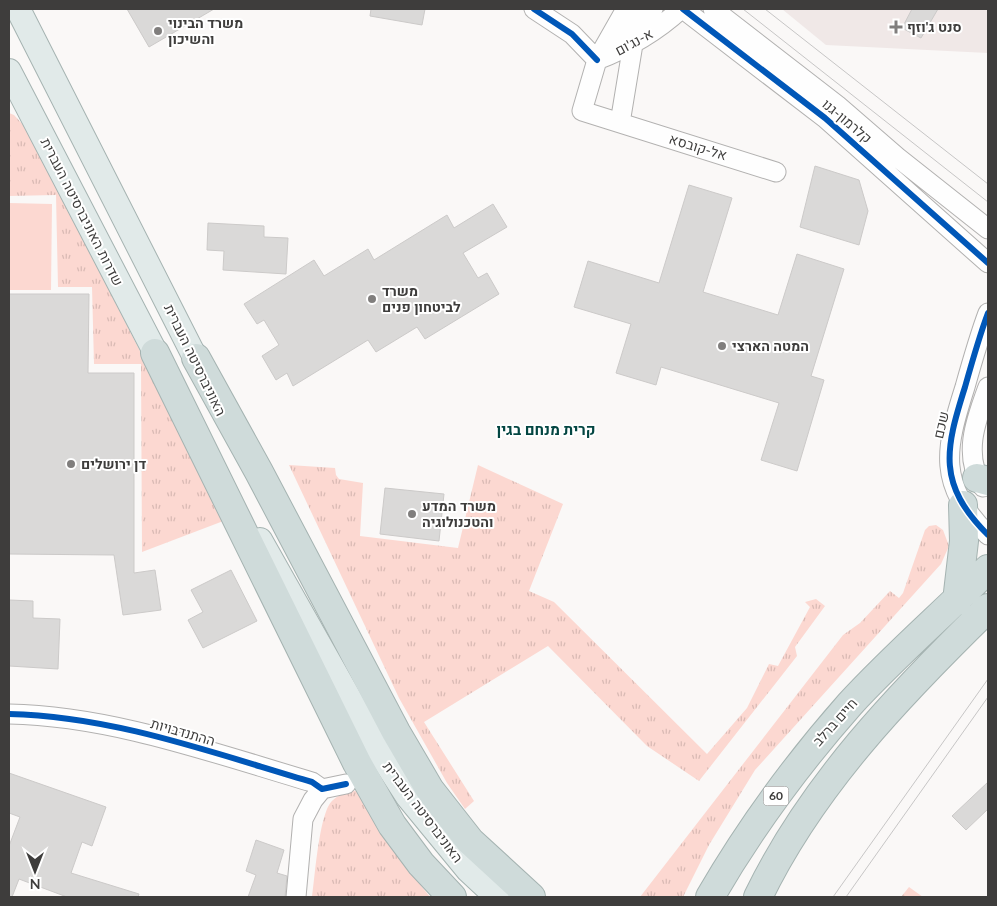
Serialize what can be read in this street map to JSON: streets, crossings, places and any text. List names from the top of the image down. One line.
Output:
{"streets":{"highway":["חיים ברלב","60"],"main road":["שדרות האוניברסיטה העברית","האוניברסיטה העברית"],"street":["א-נג'ום","קלרמון-גנו","אל-קובסא","שכם","ההתנדבויות"]},"crossings":[["א-נג'ום","קלרמון-גנו"],["א-נג'ום","אל-קובסא"],["שדרות האוניברסיטה העברית","האוניברסיטה העברית"]],"districts":["קרית מנחם בגין"],"places":{"health":["סנט ג'וזף"],"other":["משרד הבינוי והשיכון","משרד לביטחון פנים","המטה הארצי","דן ירושלים","משרד המדע והטכנולוגיה"]},"north":"bottom"}
